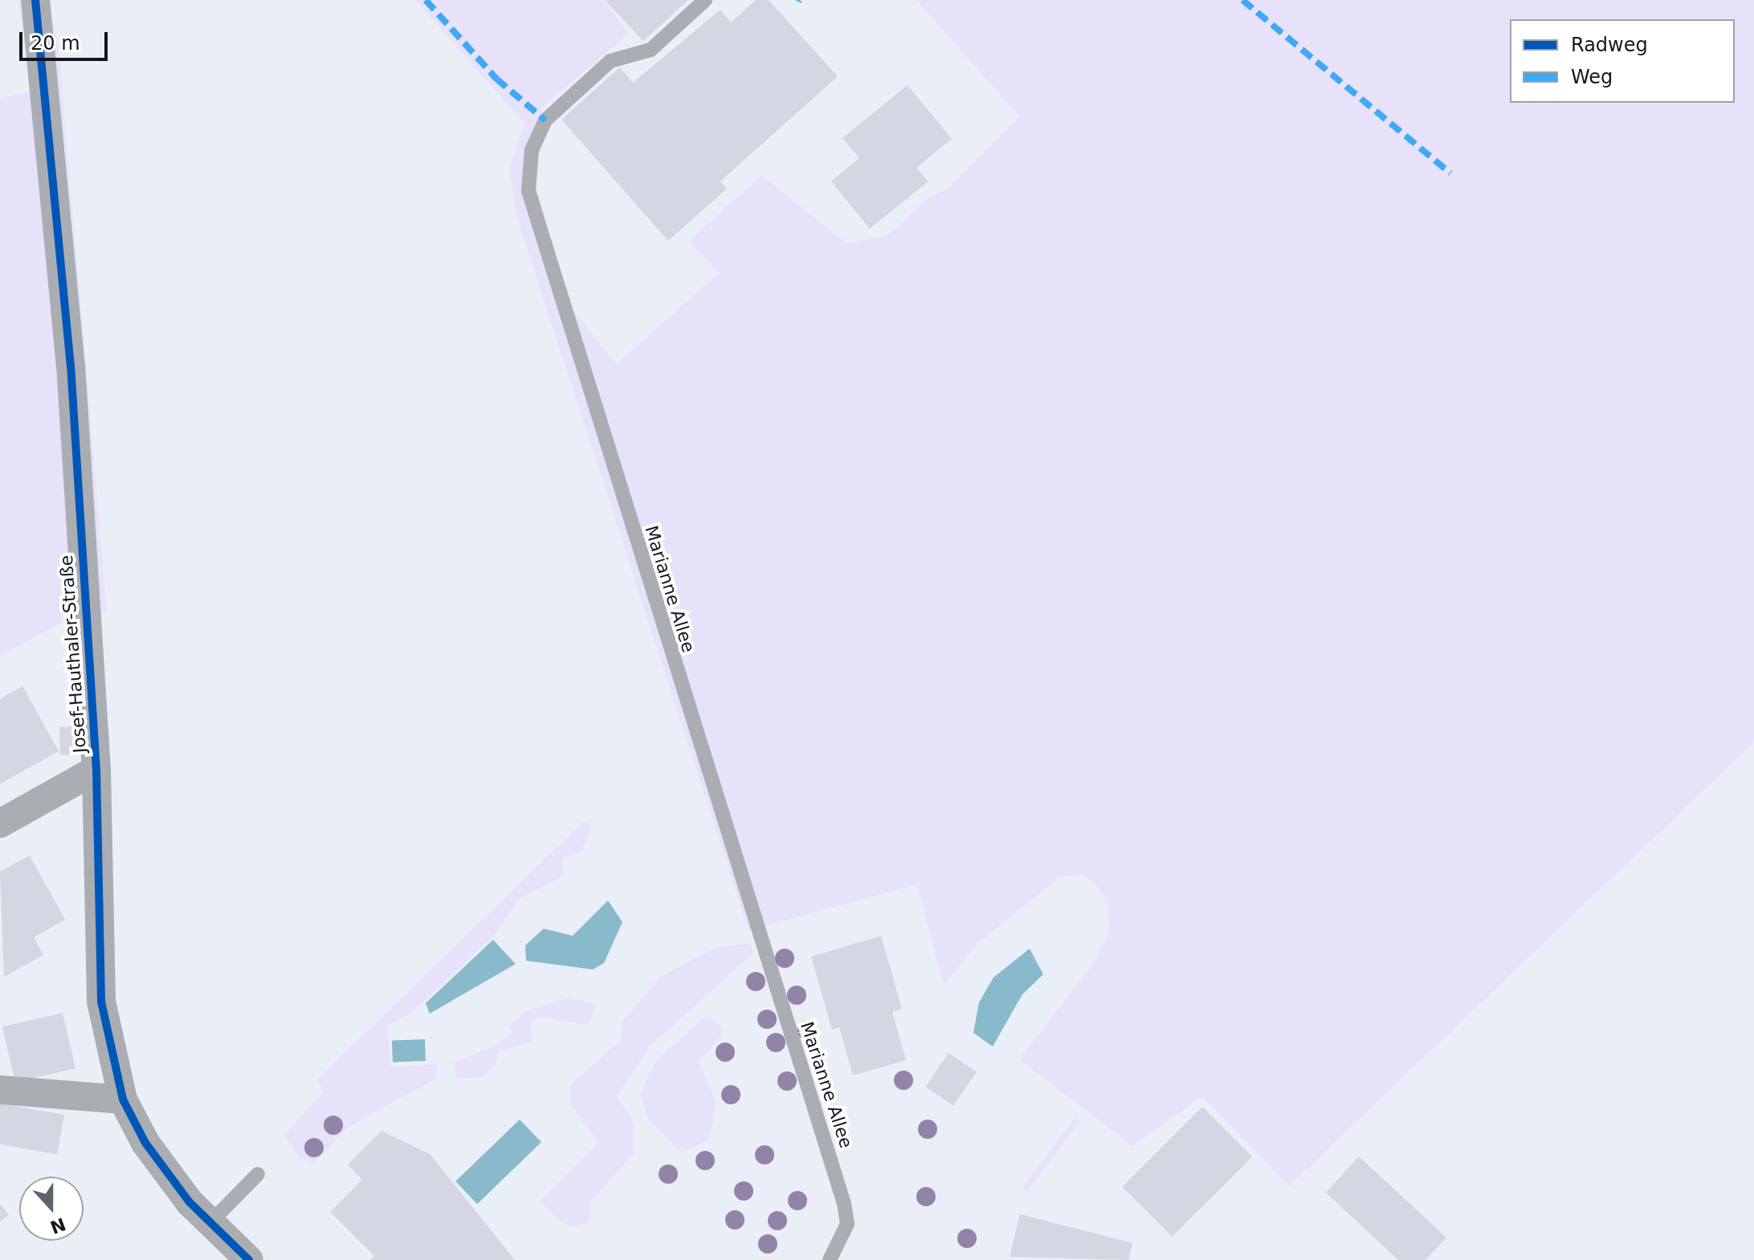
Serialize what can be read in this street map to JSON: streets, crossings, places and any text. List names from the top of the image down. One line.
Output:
{"streets":{"street":["Josef-Hauthaler-Straße"],"lane":["Marianne Allee"]},"legend":["Radweg","Weg"],"scale_bar":"20 m","north":"bottom"}
